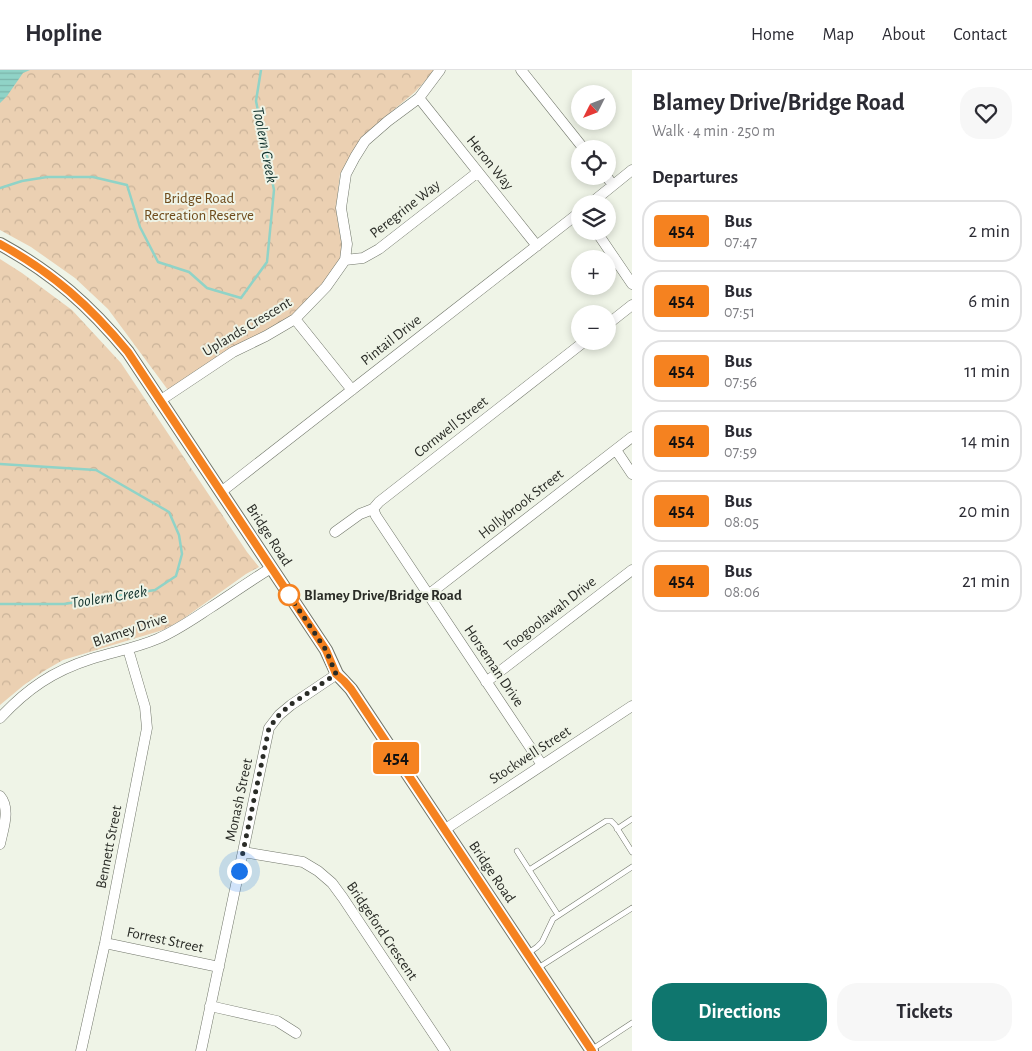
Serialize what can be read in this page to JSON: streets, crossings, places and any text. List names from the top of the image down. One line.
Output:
{"streets":{"street":["Heron Way","Peregrine Way","Uplands Crescent","Pintail Drive","Cornwell Street","Hollybrook Street","Bridge Road","Toogoolawah Drive","Blamey Drive","Horseman Drive","Stockwell Street","Monash Street","Bennett Street","Bridgeford Crescent","Forrest Street"]},"crossings":[["Heron Way","Peregrine Way"],["Heron Way","Pintail Drive"],["Peregrine Way","Uplands Crescent"],["Uplands Crescent","Bridge Road"],["Pintail Drive","Bridge Road"],["Cornwell Street","Horseman Drive"],["Hollybrook Street","Horseman Drive"],["Bridge Road","Blamey Drive"],["Bridge Road","Stockwell Street"],["Bridge Road","Monash Street"],["Toogoolawah Drive","Horseman Drive"],["Blamey Drive","Bennett Street"],["Horseman Drive","Stockwell Street"],["Monash Street","Bridgeford Crescent"],["Monash Street","Forrest Street"],["Bennett Street","Forrest Street"]],"water":["Toolern Creek"],"parks":["Bridge Road Recreation Reserve"],"places":["Blamey Drive/Bridge Road"],"lines":["bus line 454"],"north":"bottom left","page":{"header":"Hopline","nav":["Home","Map","About","Contact"],"on_map":"454","heading":[["Blamey Drive/Bridge Road","Walk · 4 min · 250 m"],"Departures"],"map_buttons":["+","−"],"list":[{"mark":"454","name":"Bus","note":"07:47","value":"2 min"},{"mark":"454","name":"Bus","note":"07:51","value":"6 min"},{"mark":"454","name":"Bus","note":"07:56","value":"11 min"},{"mark":"454","name":"Bus","note":"07:59","value":"14 min"},{"mark":"454","name":"Bus","note":"08:05","value":"20 min"},{"mark":"454","name":"Bus","note":"08:06","value":"21 min"}],"buttons":["Directions","Tickets"]}}
